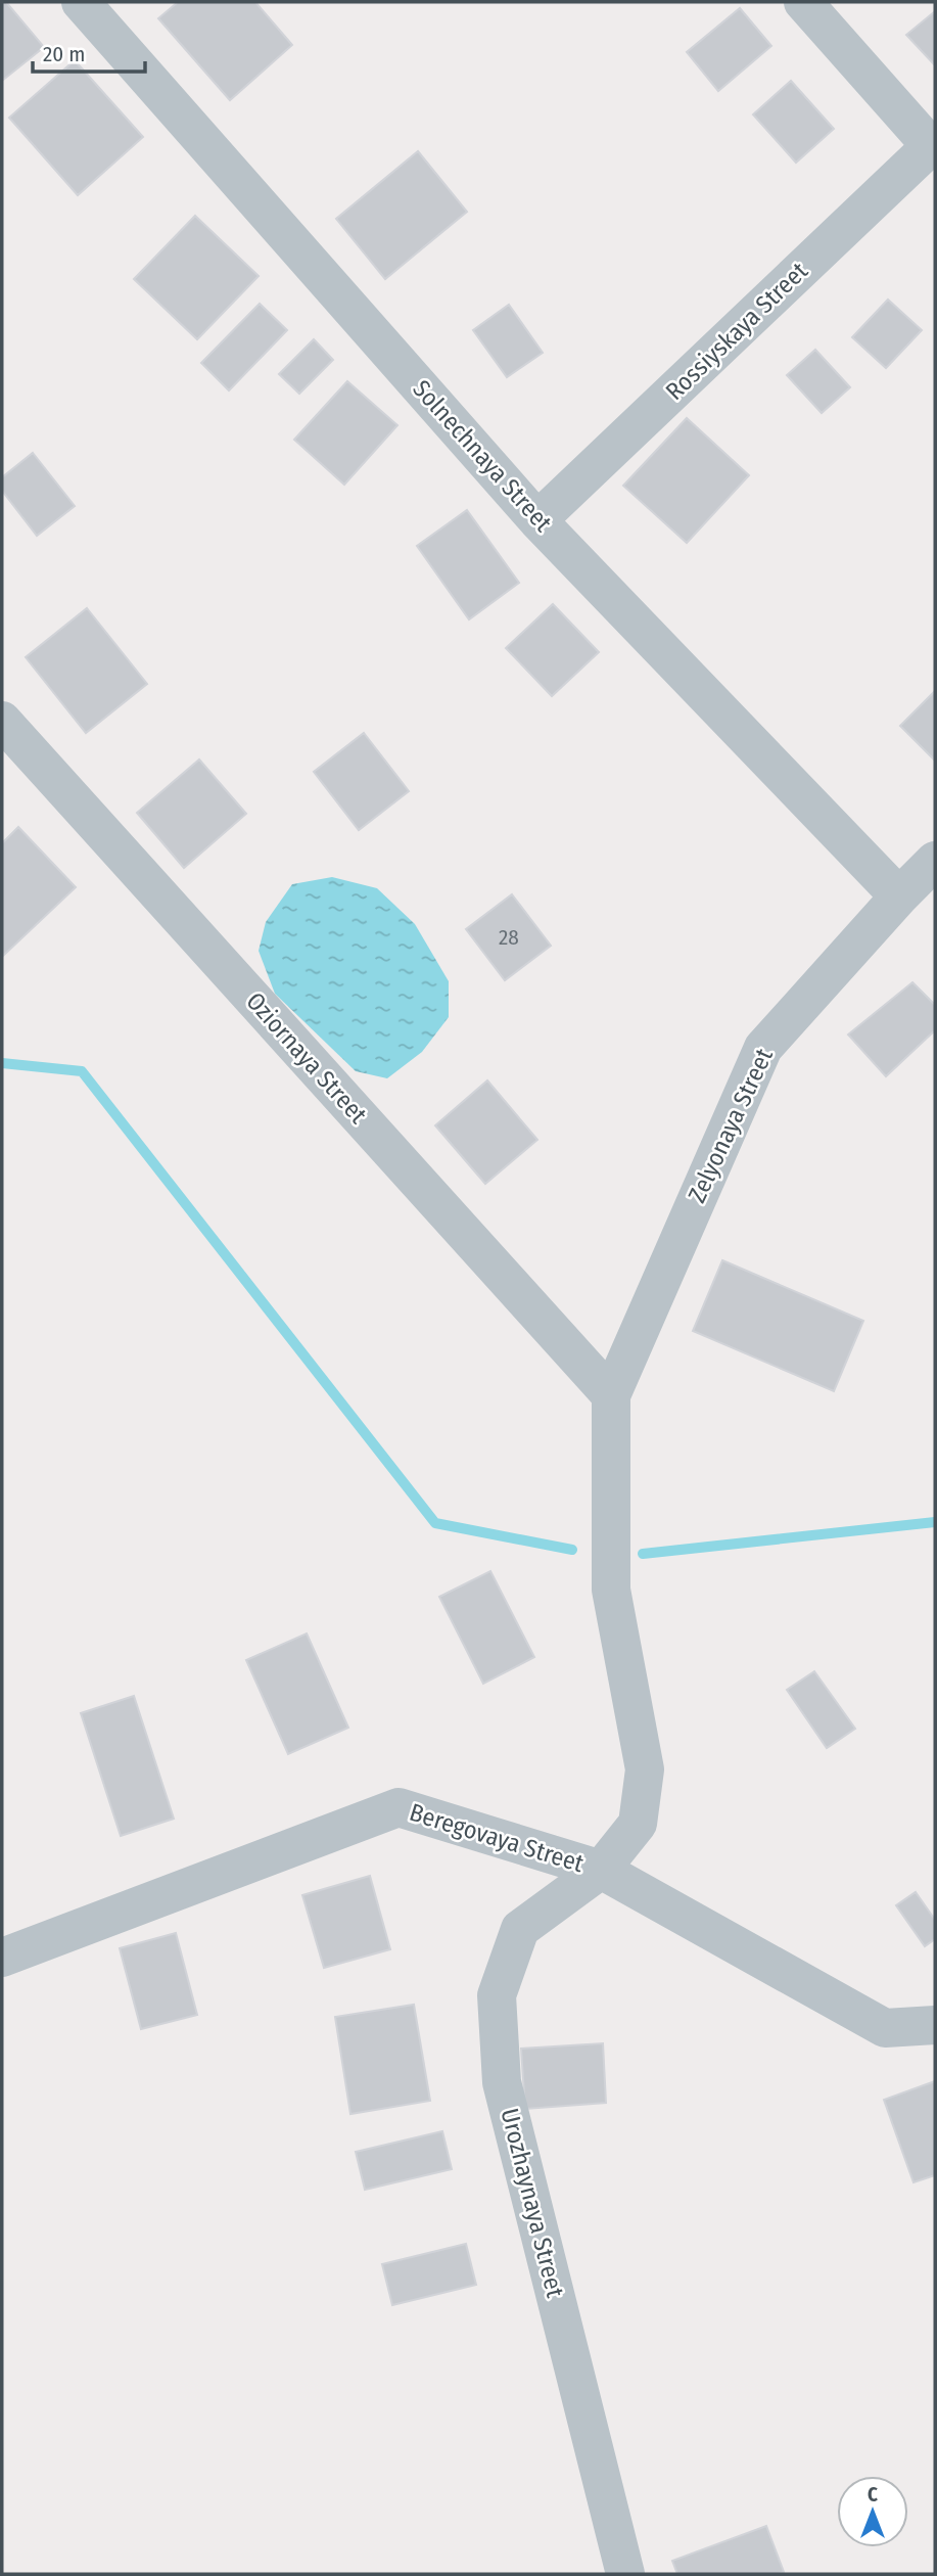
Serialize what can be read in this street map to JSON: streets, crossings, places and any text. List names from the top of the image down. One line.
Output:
{"streets":{"street":["Rossiyskaya Street","Solnechnaya Street","Oziornaya Street","Zelyonaya Street","Beregovaya Street","Urozhaynaya Street"]},"crossings":[["Rossiyskaya Street","Solnechnaya Street"],["Solnechnaya Street","Zelyonaya Street"],["Oziornaya Street","Zelyonaya Street"],["Oziornaya Street","Urozhaynaya Street"],["Zelyonaya Street","Urozhaynaya Street"],["Beregovaya Street","Urozhaynaya Street"]],"house_numbers":["28"],"scale_bar":"20 m","north":"top"}
